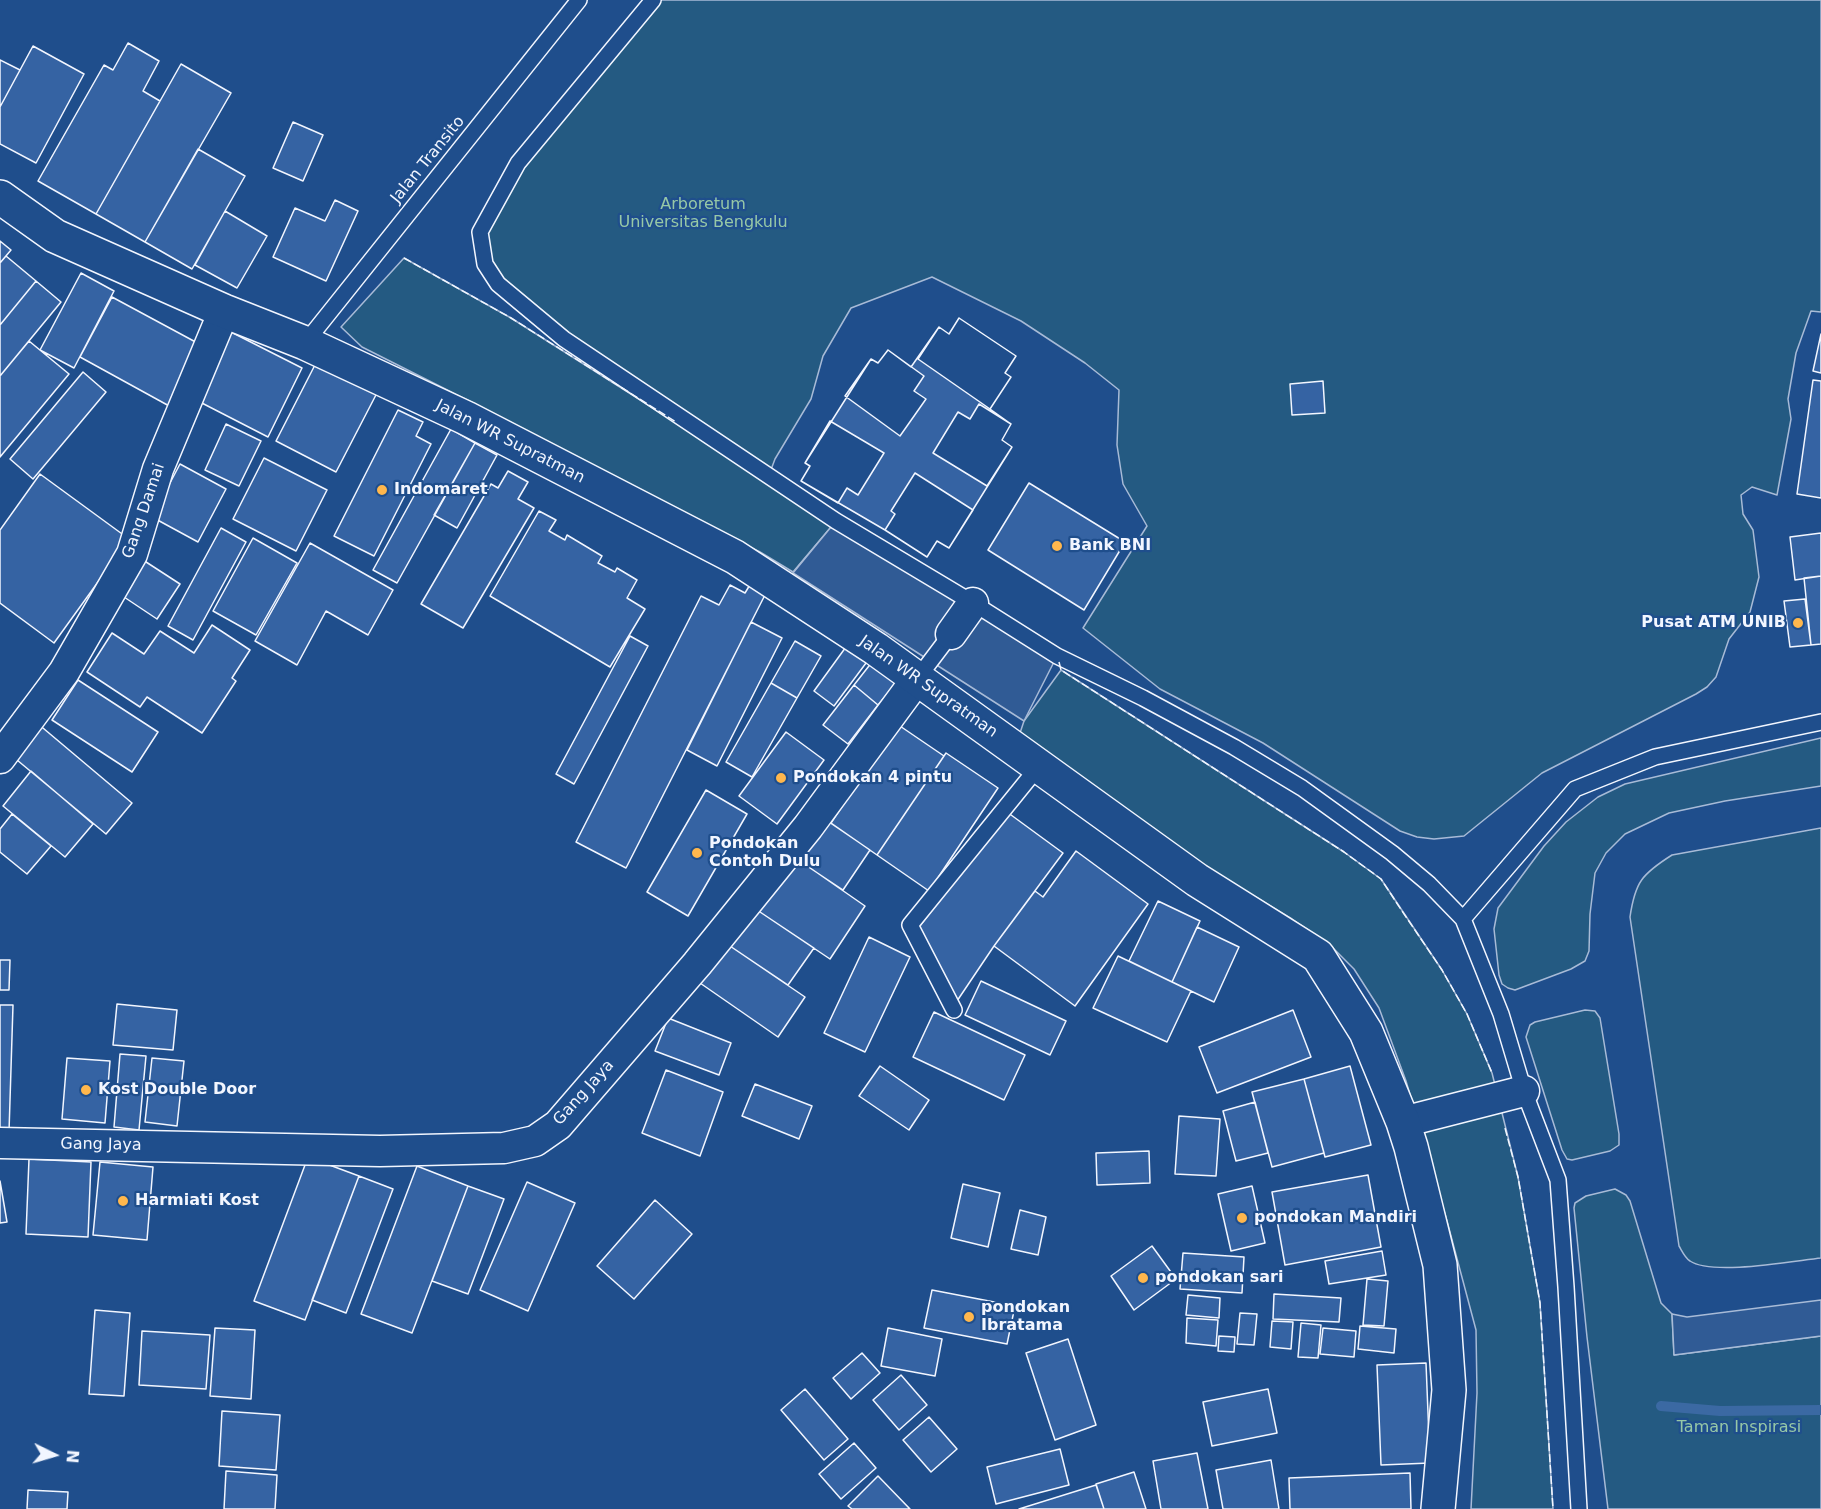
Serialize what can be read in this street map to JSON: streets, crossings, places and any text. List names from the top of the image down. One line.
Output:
{"streets":{"highway":["Jalan WR Supratman"],"street":["Gang Damai","Gang Jaya"],"lane":["Jalan Transito"]},"crossings":[["Jalan Transito","Jalan WR Supratman"],["Jalan WR Supratman","Gang Damai"],["Jalan WR Supratman","Gang Jaya"]],"parks":["Arboretum Universitas Bengkulu","Taman Inspirasi"],"places":["Indomaret","Bank BNI","Pusat ATM UNIB","Pondokan 4 pintu","Pondokan Contoh Dulu","Kost Double Door","Harmiati Kost","pondokan Mandiri","pondokan sari","pondokan Ibratama"],"north":"right"}
